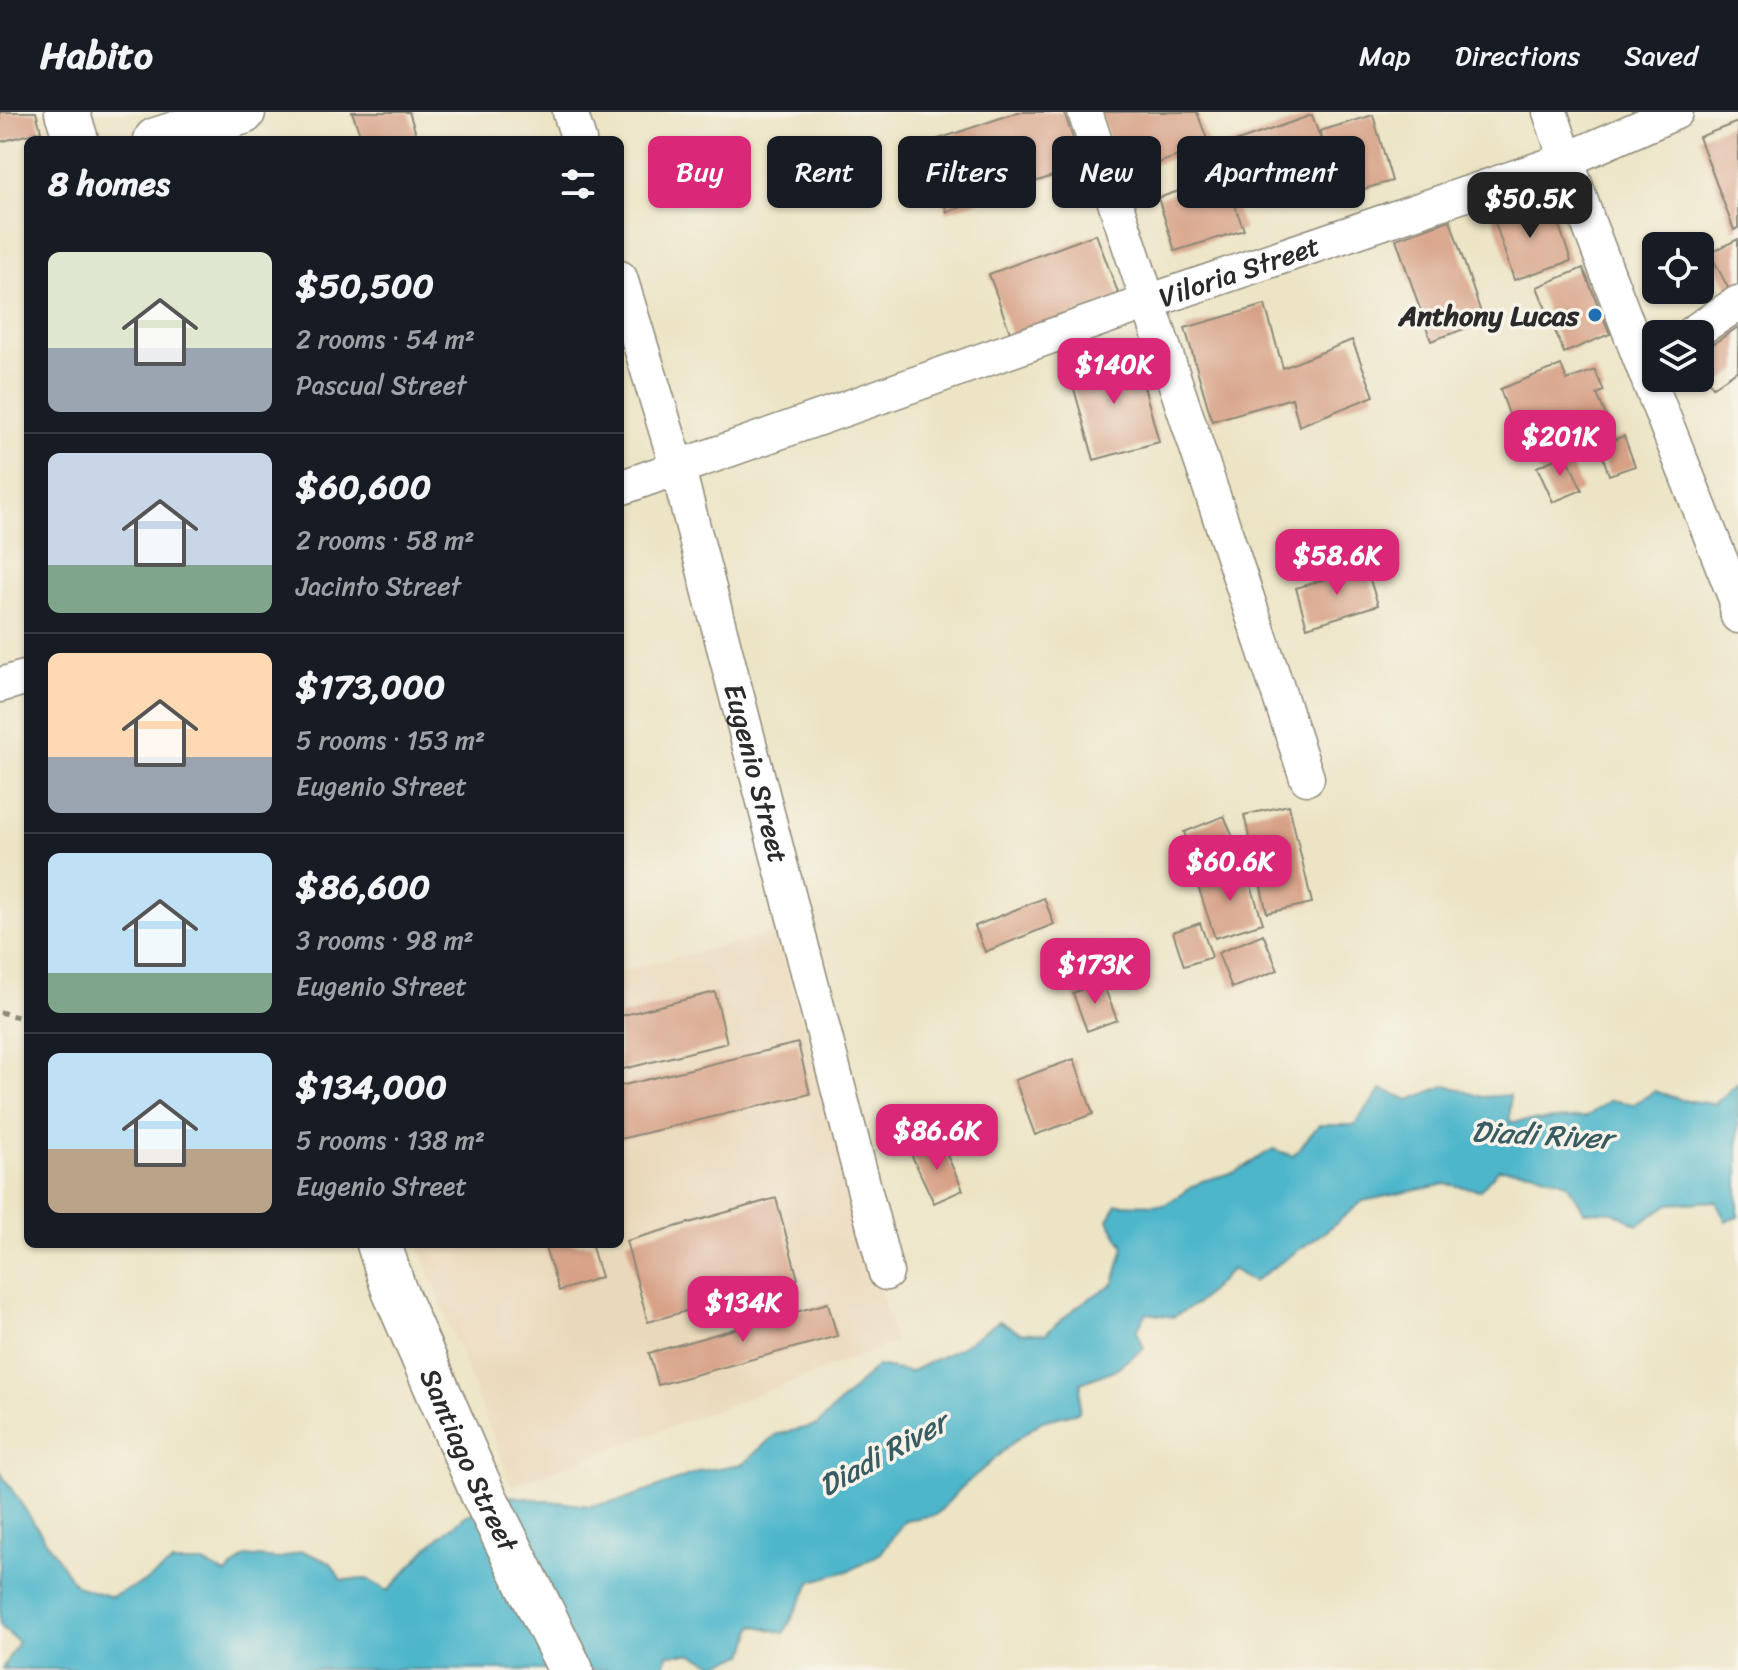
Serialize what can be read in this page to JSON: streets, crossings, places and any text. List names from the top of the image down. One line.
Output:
{"streets":{"main road":["Santiago Street"],"street":["Viloria Street","Eugenio Street"]},"crossings":[["Viloria Street","Eugenio Street"]],"water":["Diadi River"],"places":["Anthony Lucas"],"page":{"header":"Habito","nav":["Map","Directions","Saved"],"chip":["Buy","Rent","Filters","New","Apartment"],"heading":"8 homes","price":["$50.5K","$140K","$201K","$58.6K","$60.6K","$173K","$86.6K","$134K"],"list":[{"name":"$50,500","note":"2 rooms · 54 m² · Pascual Street"},{"name":"$60,600","note":"2 rooms · 58 m² · Jacinto Street"},{"name":"$173,000","note":"5 rooms · 153 m² · Eugenio Street"},{"name":"$86,600","note":"3 rooms · 98 m² · Eugenio Street"},{"name":"$134,000","note":"5 rooms · 138 m² · Eugenio Street"}]}}
